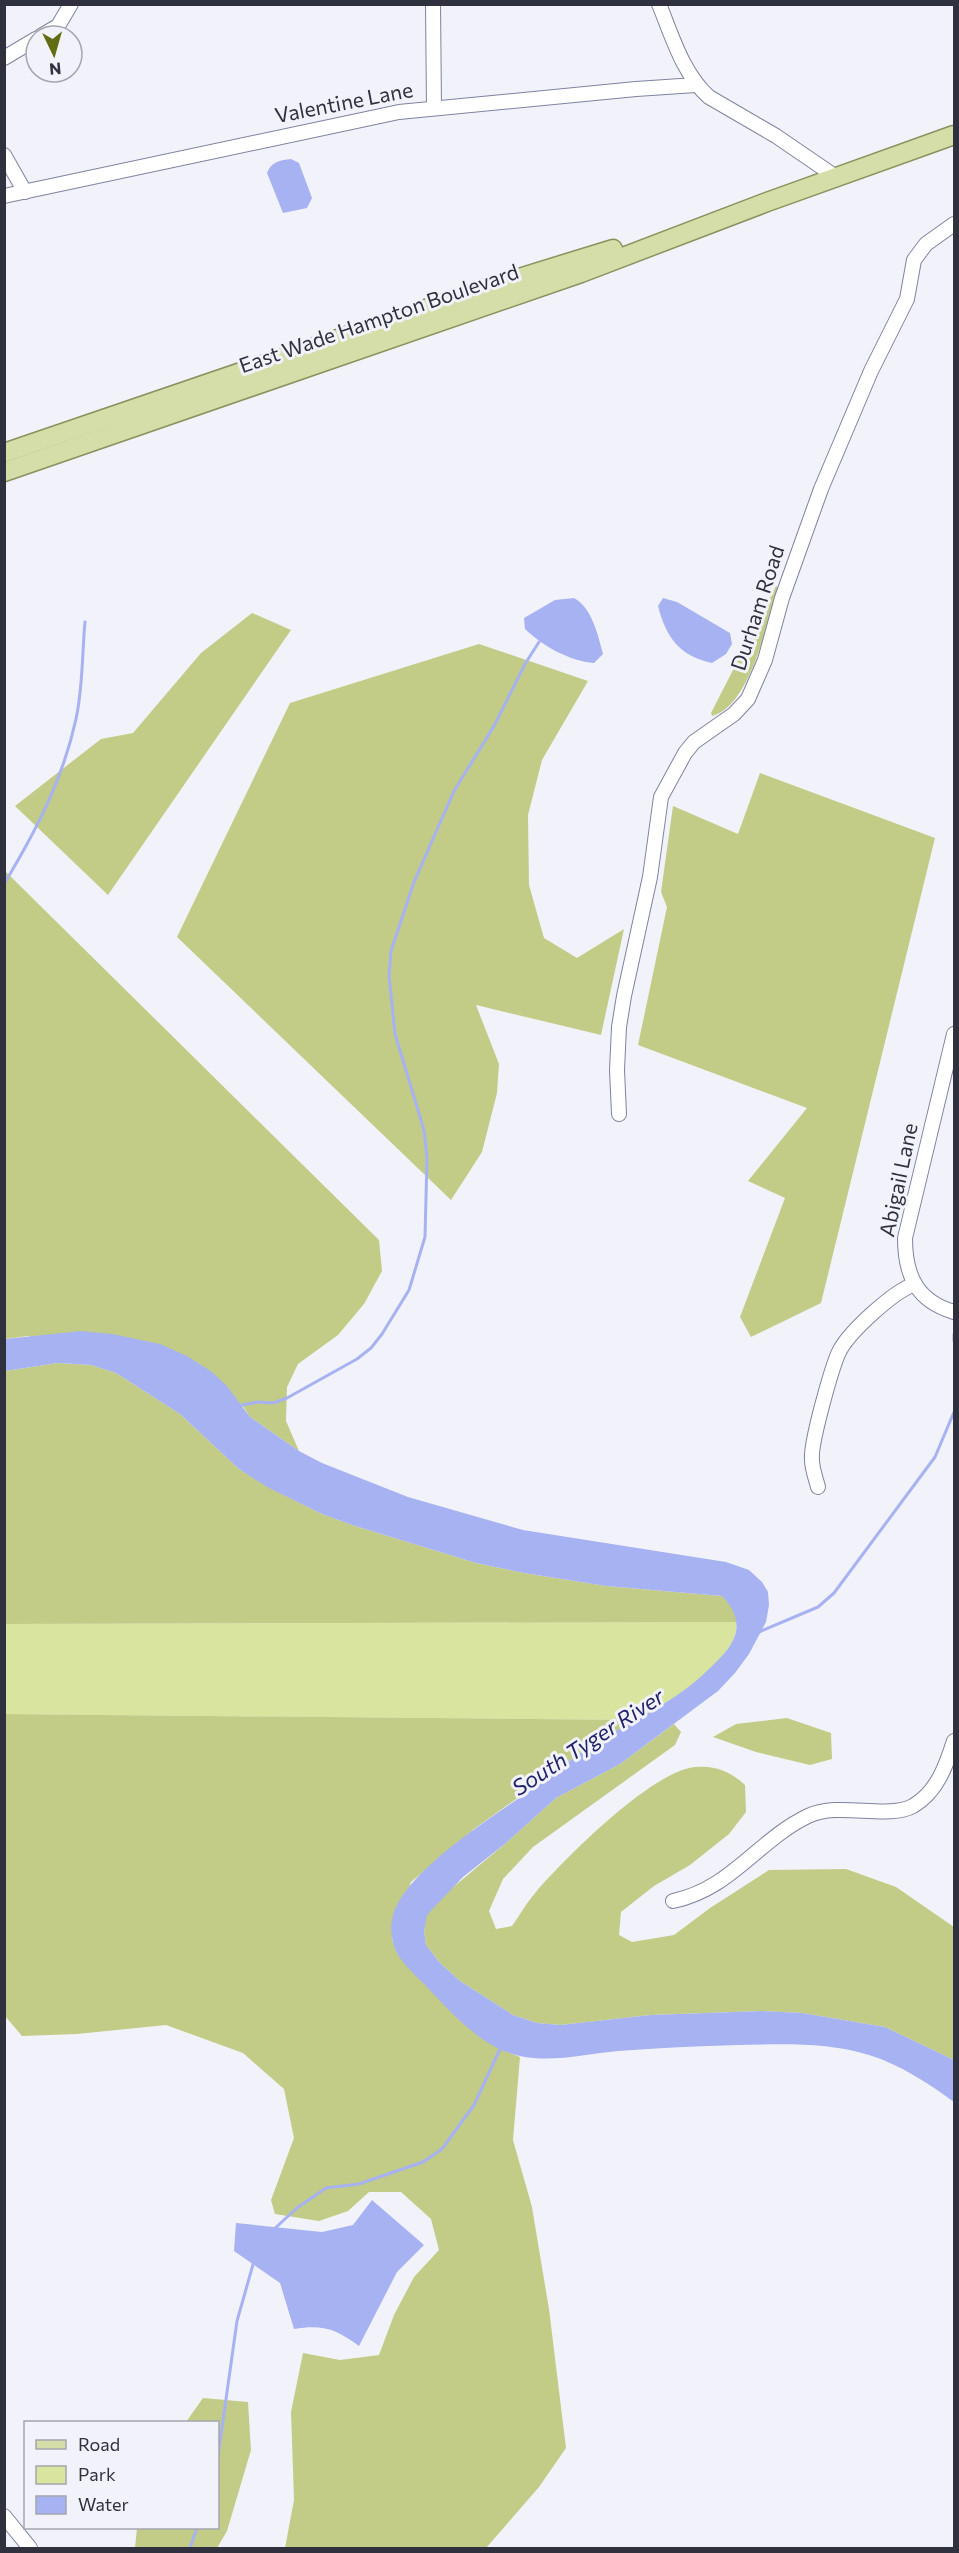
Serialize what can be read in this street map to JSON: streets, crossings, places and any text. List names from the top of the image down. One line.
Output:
{"streets":{"main road":["East Wade Hampton Boulevard"],"street":["Valentine Lane","Durham Road","Abigail Lane"]},"water":["South Tyger River"],"legend":["Road","Park","Water"],"north":"bottom"}
